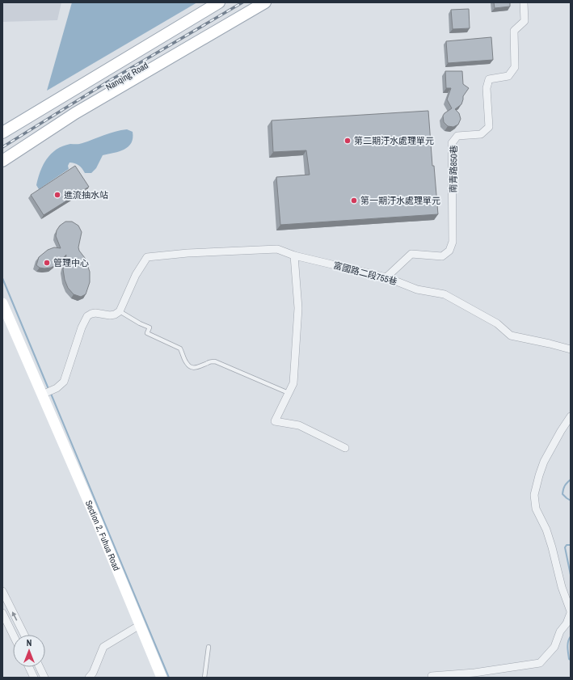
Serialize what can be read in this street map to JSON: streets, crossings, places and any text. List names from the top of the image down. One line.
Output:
{"streets":{"main road":["Nanqing Road"],"street":["南青路850巷","富國路二段755巷","Section 2, Fuhua Road"]},"crossings":[["南青路850巷","富國路二段755巷"]],"places":["第二期汙水處理單元","進流抽水站","第一期汙水處理單元","管理中心"],"north":"top"}
